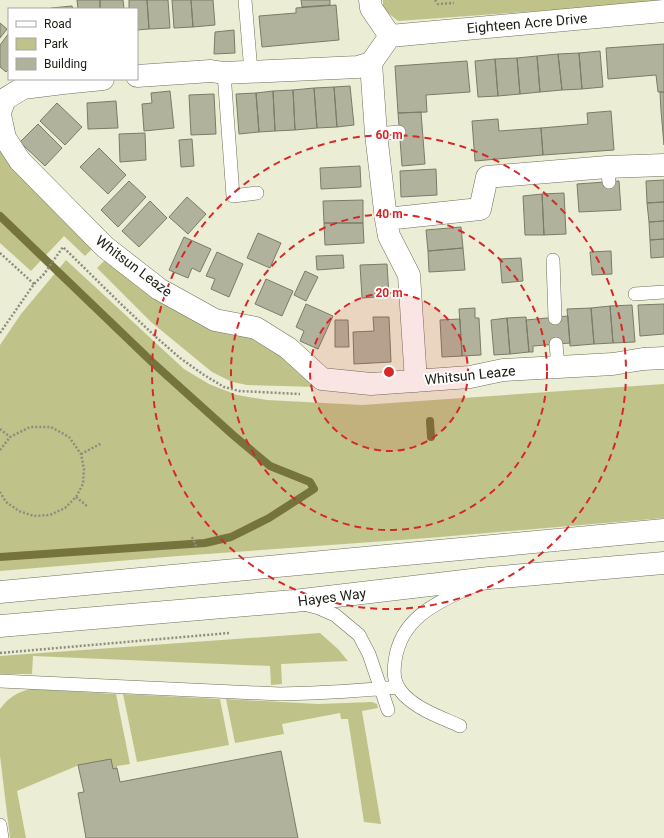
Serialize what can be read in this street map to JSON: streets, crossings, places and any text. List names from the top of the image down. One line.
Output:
{"streets":{"street":["Eighteen Acre Drive","Whitsun Leaze","Hayes Way"]},"legend":["Road","Park","Building"],"rings":["60 m","40 m","20 m"]}
